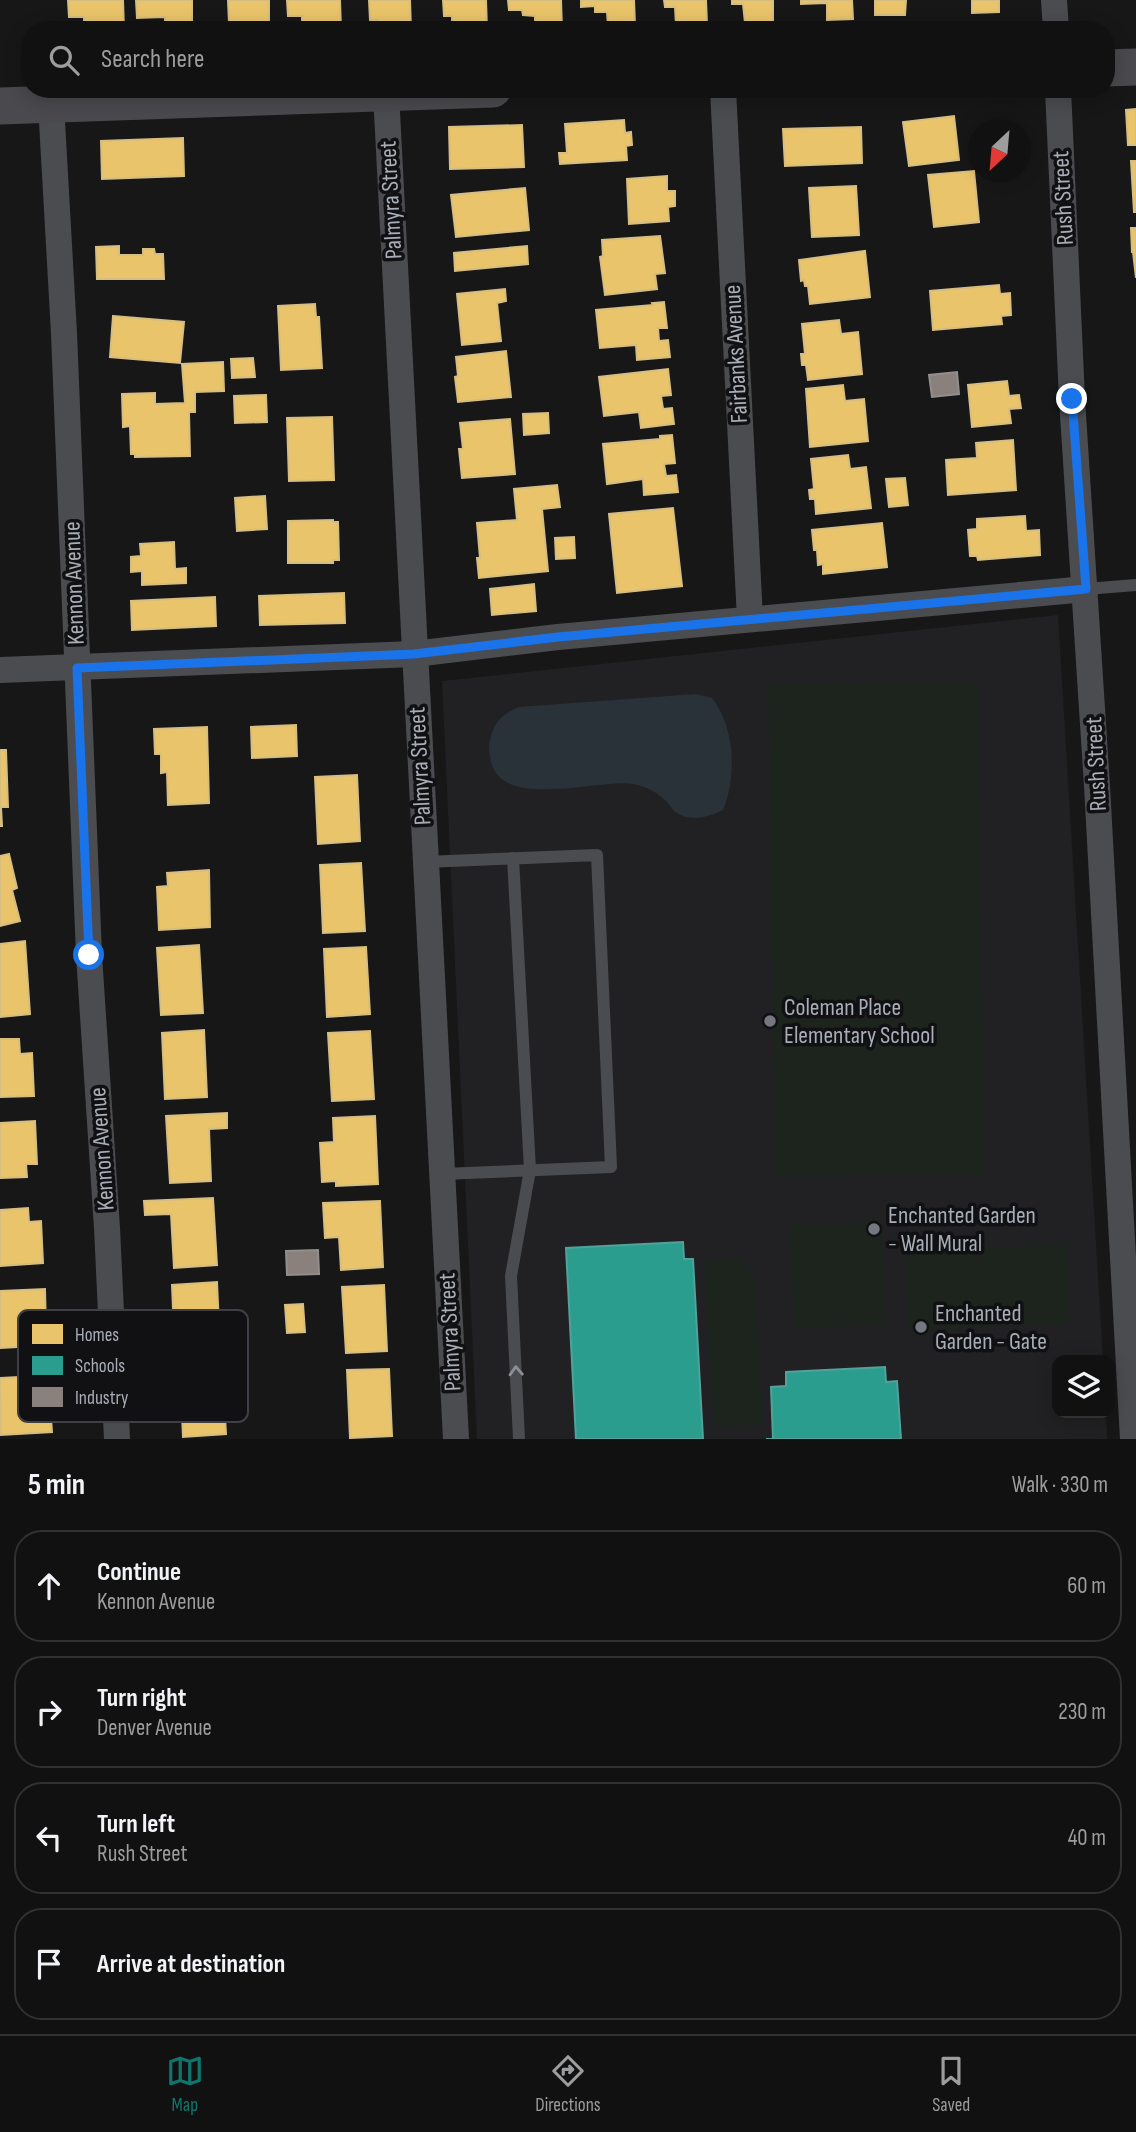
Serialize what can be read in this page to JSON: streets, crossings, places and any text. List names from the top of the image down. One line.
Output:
{"streets":{"street":["Rush Street","Palmyra Street","Fairbanks Avenue","Kennon Avenue"]},"places":["Coleman Place Elementary School","Enchanted Garden - Wall Mural","Enchanted Garden - Gate"],"legend":["Homes","Schools","Industry"],"north":"bottom left","page":{"search":"Search here","heading":["5 min","Walk · 330 m"],"list":[["Continue","Kennon Avenue","60 m"],["Turn right","Denver Avenue","230 m"],["Turn left","Rush Street","40 m"],"Arrive at destination"],"nav":["Map","Directions","Saved"]}}
